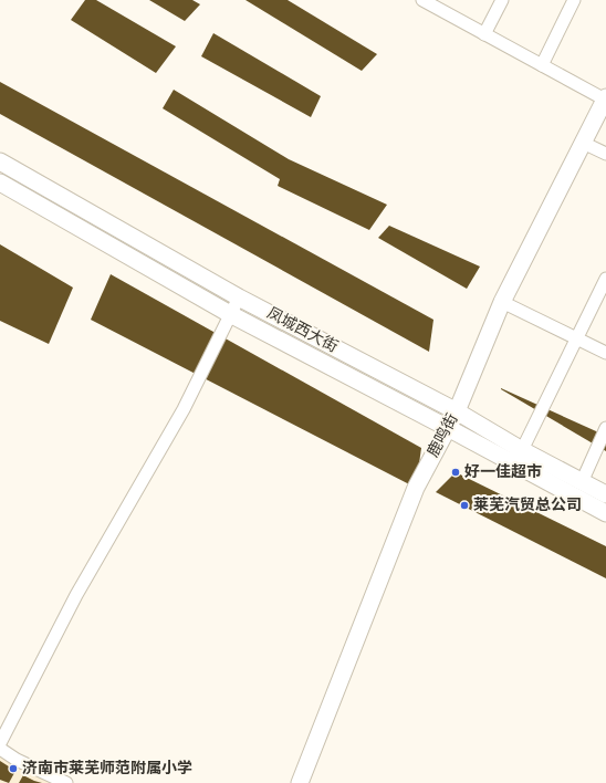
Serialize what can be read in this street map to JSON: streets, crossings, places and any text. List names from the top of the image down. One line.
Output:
{"streets":{"main road":["凤城西大街","鹿鸣街"]},"crossings":[["凤城西大街","鹿鸣街"]],"places":["好一佳超市","莱芜汽贸总公司","济南市莱芜师范附属小学"]}
